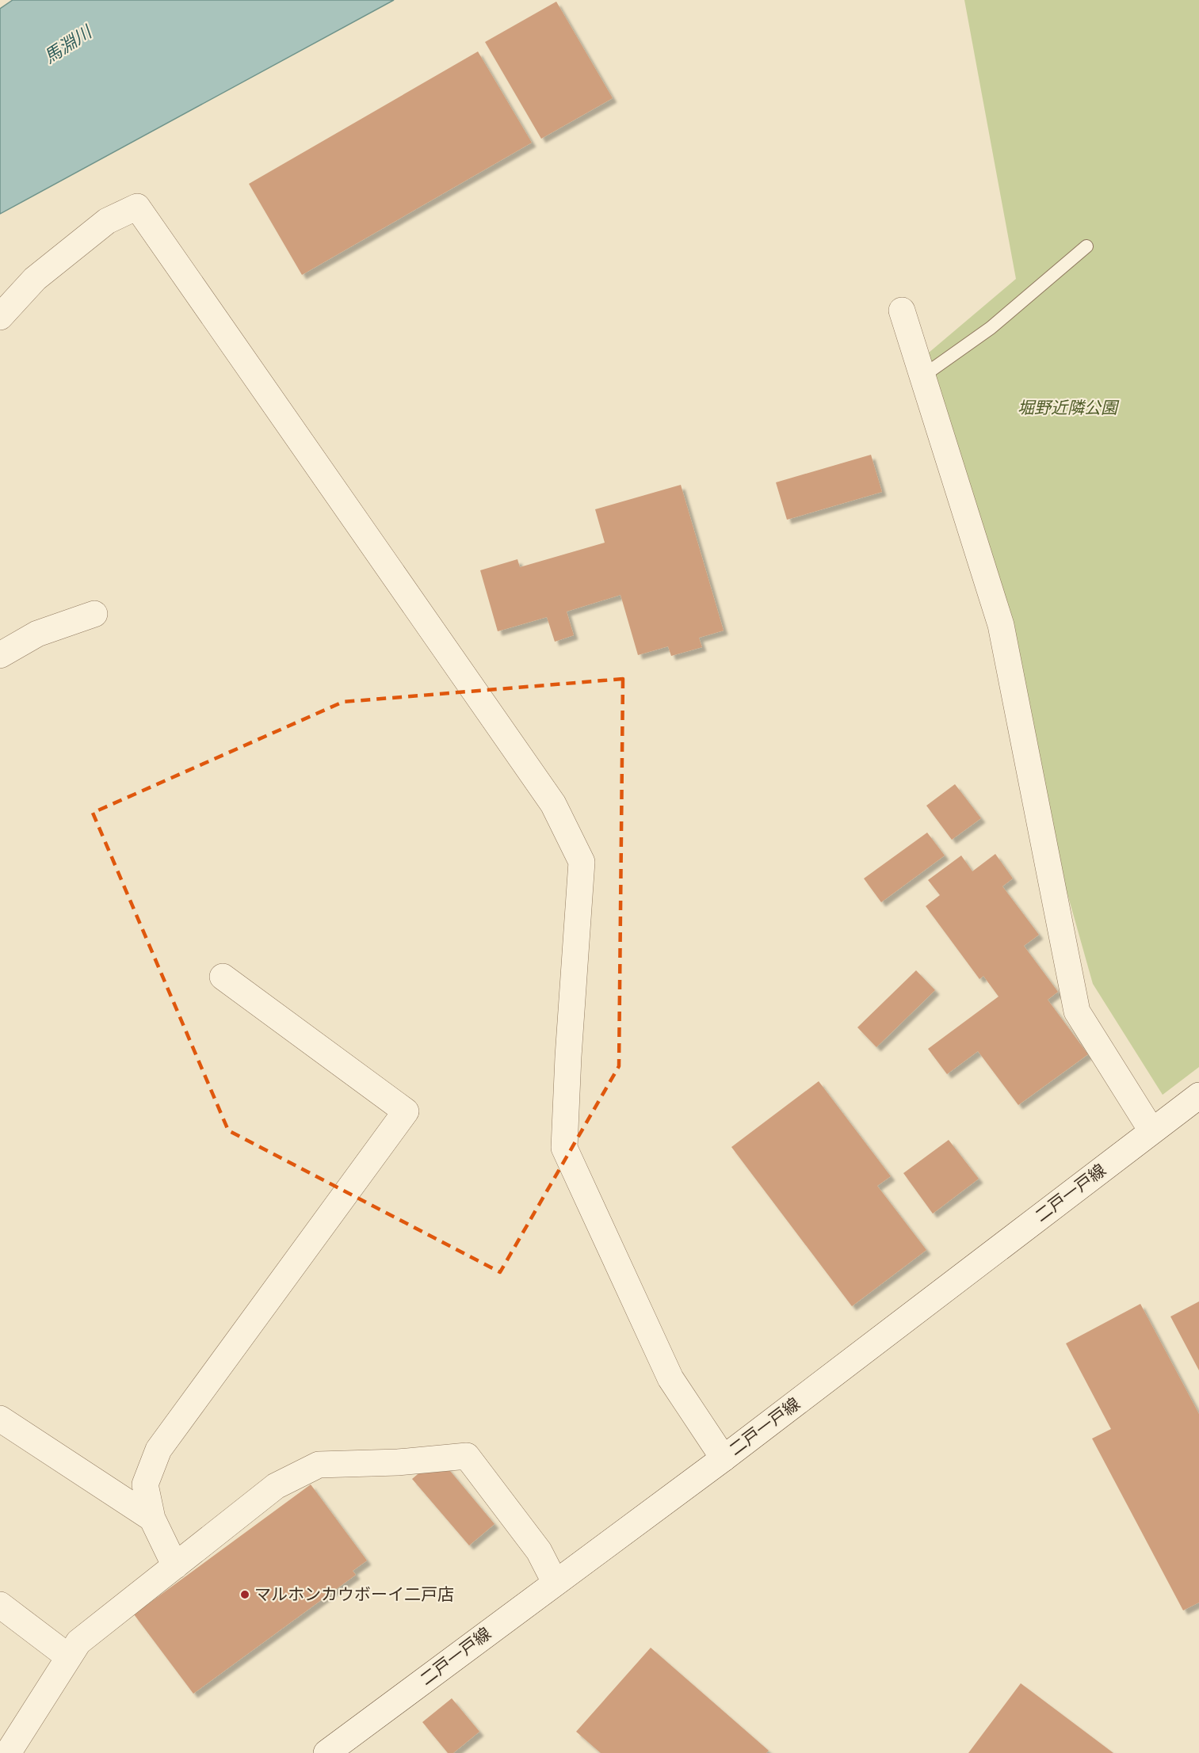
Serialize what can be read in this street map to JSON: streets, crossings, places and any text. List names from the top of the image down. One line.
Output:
{"streets":{"street":["二戸一戸線"]},"water":["馬淵川"],"parks":["堀野近隣公園"],"places":["マルホンカウボーイ二戸店"]}
